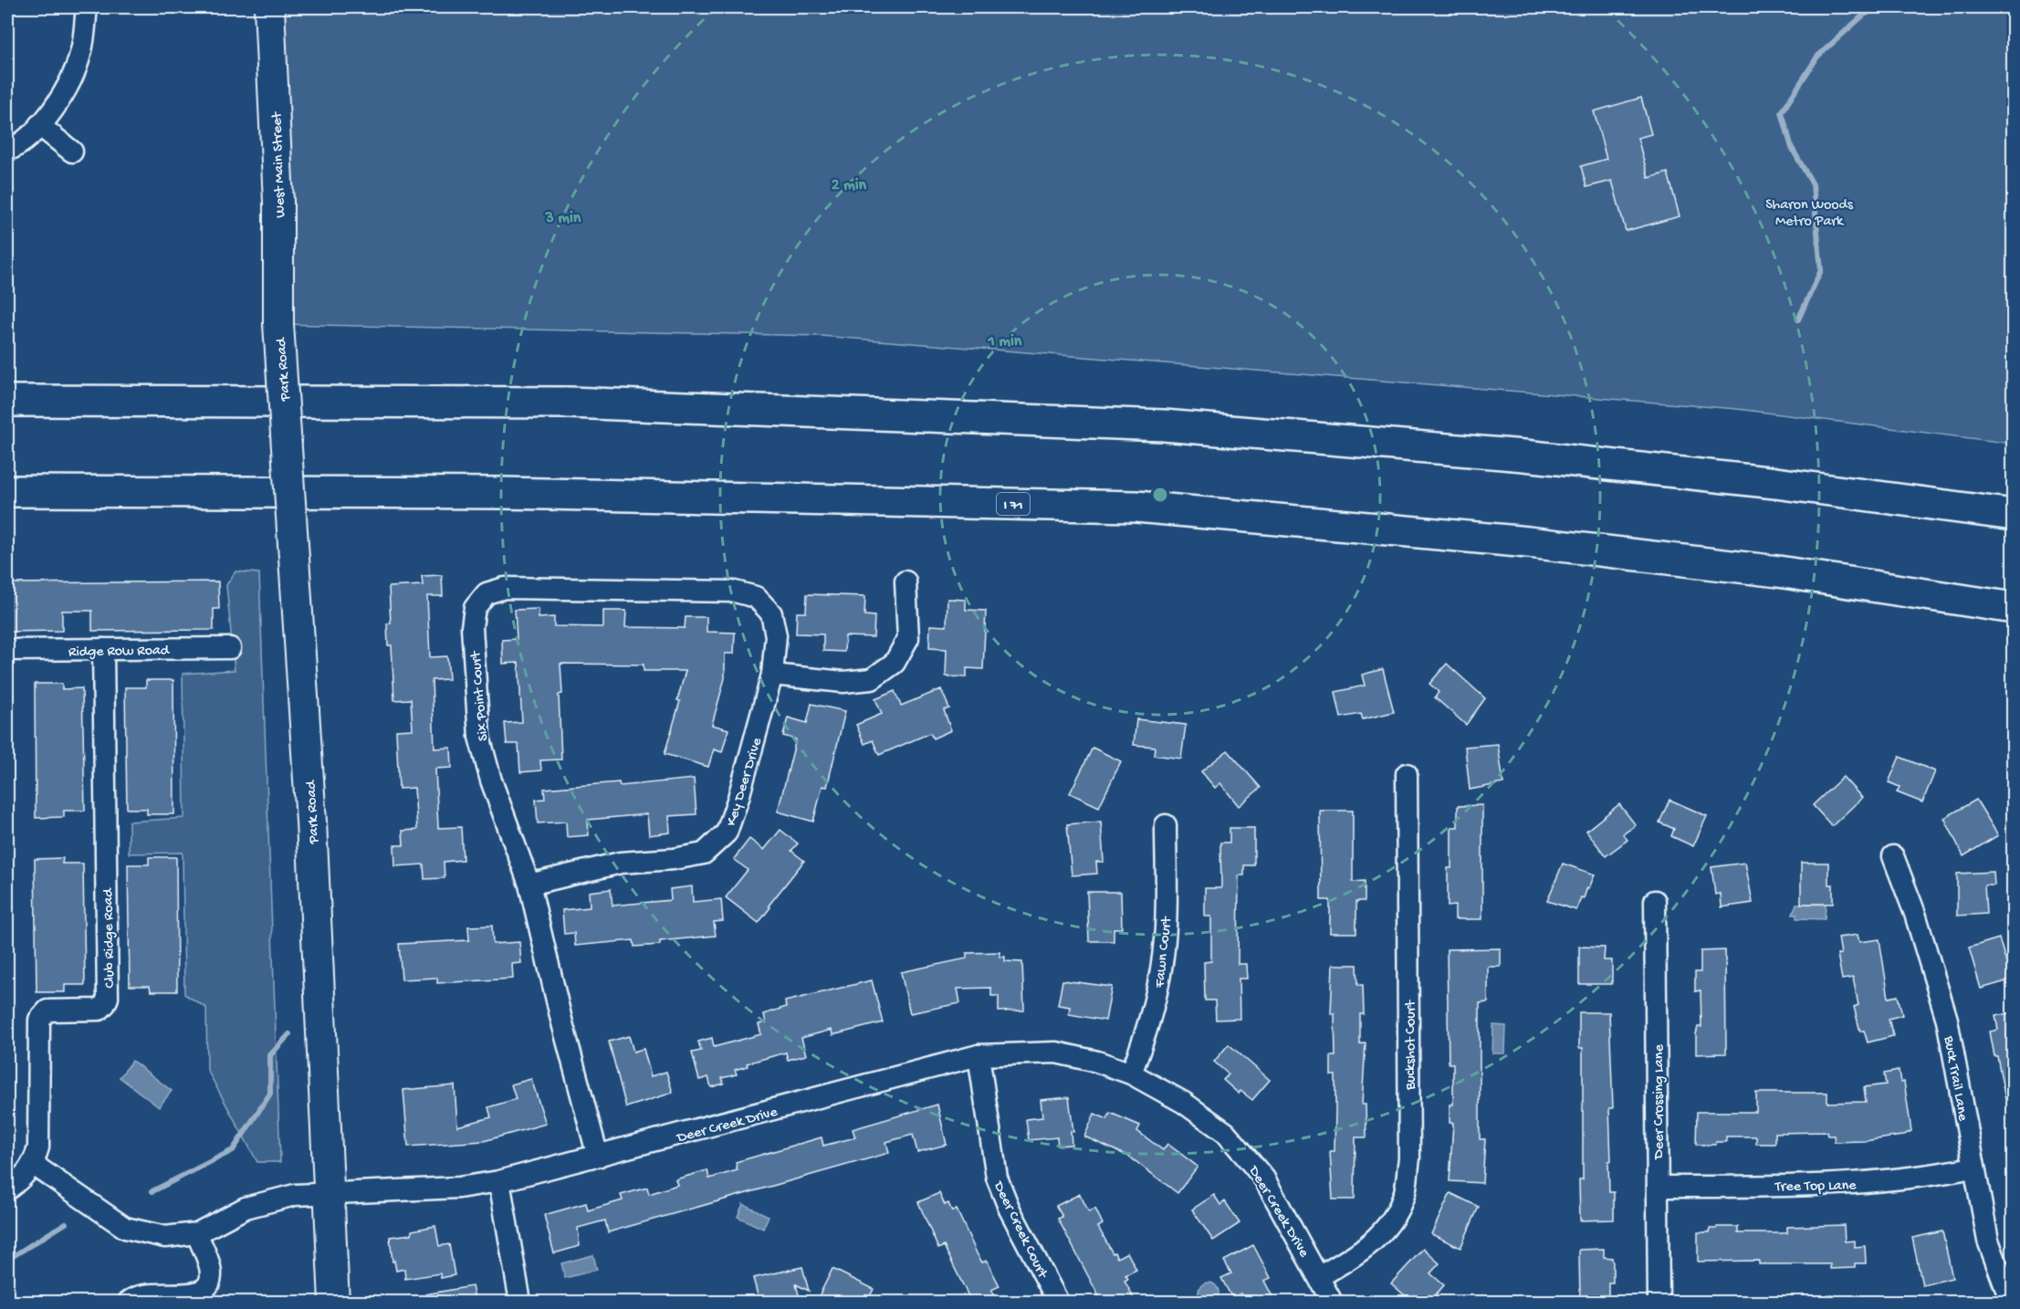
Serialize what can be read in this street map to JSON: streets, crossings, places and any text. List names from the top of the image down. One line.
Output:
{"streets":{"highway":["I 71"],"main road":["West Main Street","Park Road"],"street":["Ridge Row Road","Six Point Court","Key Deer Drive","Club Ridge Road","Fawn Court","Buckshot Court","Buck Trail Lane","Deer Crossing Lane","Deer Creek Drive","Tree Top Lane","Deer Creek Court"]},"crossings":[["West Main Street","Park Road"],["Park Road","Deer Creek Drive"],["Ridge Row Road","Club Ridge Road"],["Six Point Court","Key Deer Drive"],["Six Point Court","Deer Creek Drive"],["Club Ridge Road","Deer Creek Drive"],["Fawn Court","Deer Creek Drive"],["Buckshot Court","Deer Creek Drive"],["Buck Trail Lane","Tree Top Lane"],["Deer Crossing Lane","Tree Top Lane"],["Deer Creek Drive","Deer Creek Court"]],"parks":["Sharon Woods Metro Park"],"rings":["2 min","3 min","1 min"]}
